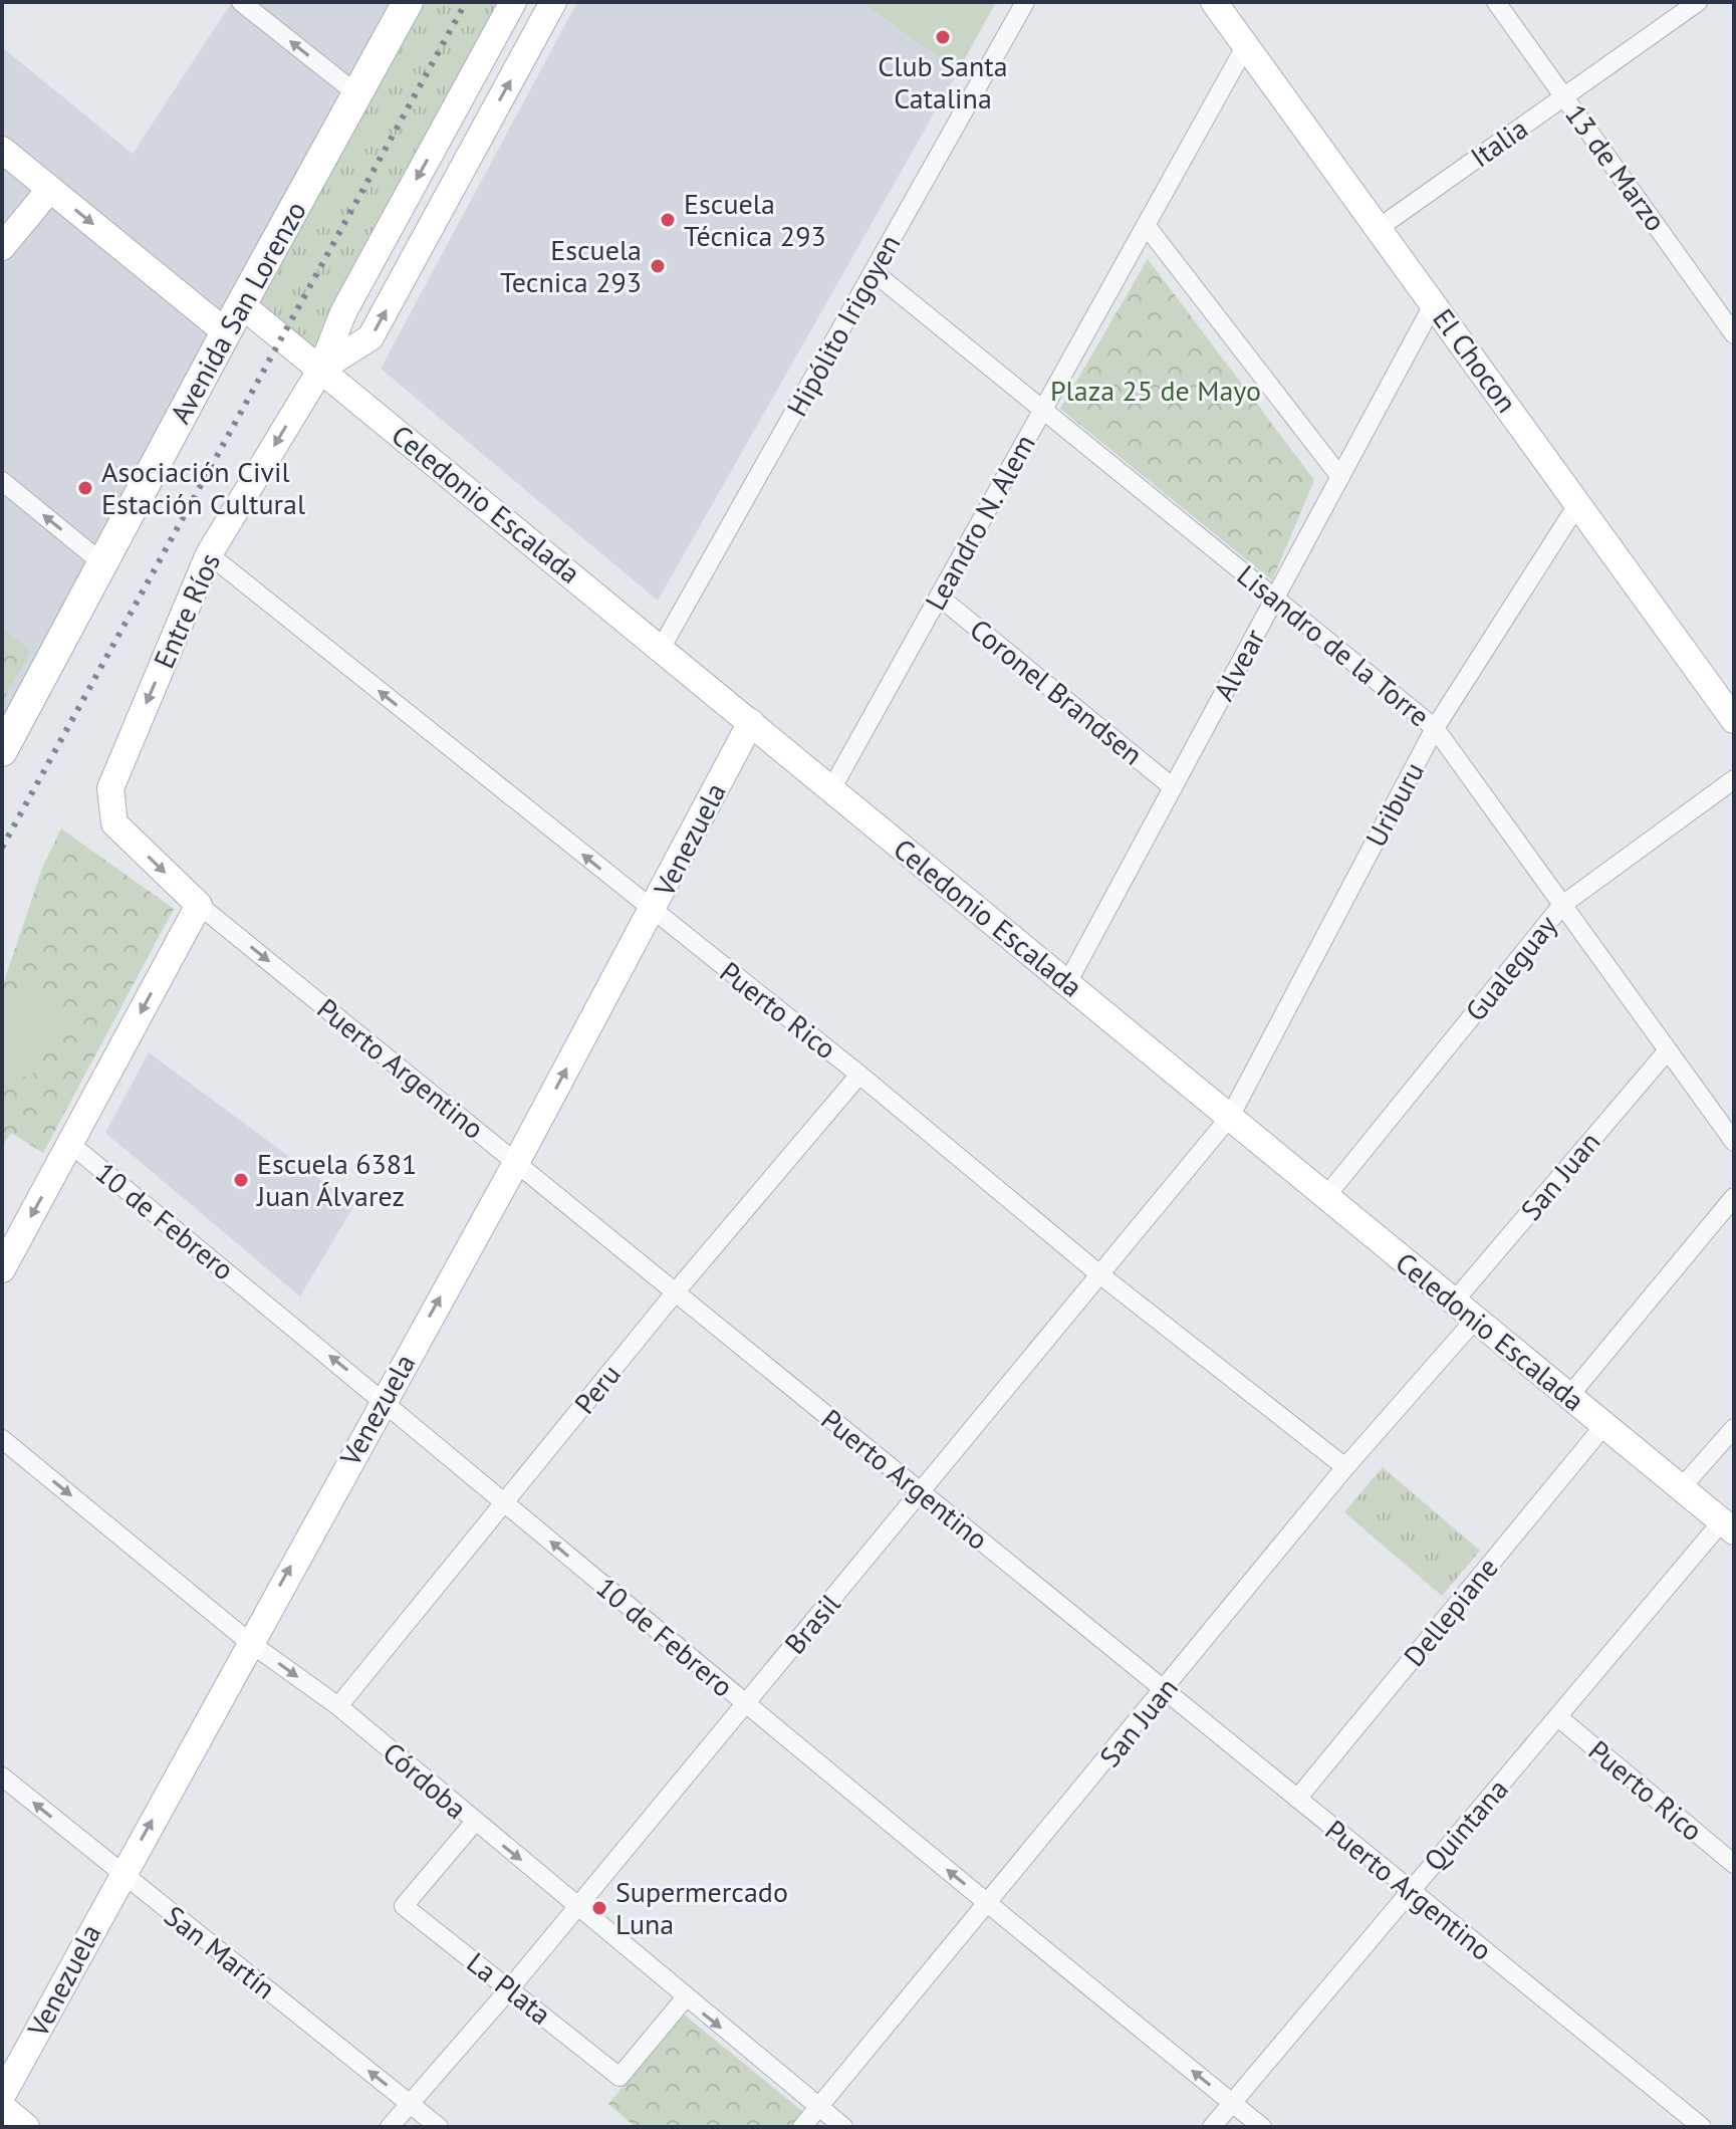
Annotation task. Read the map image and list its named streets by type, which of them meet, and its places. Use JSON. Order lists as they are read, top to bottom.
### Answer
{
  "streets": {
    "main road": ["Avenida San Lorenzo"],
    "street": [
      "Italia",
      "13 de Marzo",
      "Hipólito Irigoyen",
      "El Chocon",
      "Celedonio Escalada",
      "Leandro N. Alem",
      "Entre Ríos",
      "Lisandro de la Torre",
      "Alvear",
      "Coronel Brandsen",
      "Uriburu",
      "Venezuela",
      "Gualeguay",
      "Puerto Rico",
      "Puerto Argentino",
      "San Juan",
      "10 de Febrero",
      "Peru",
      "Dellepiane",
      "Brasil",
      "Córdoba",
      "Quintana",
      "San Martín",
      "La Plata"
    ]
  },
  "crossings": [
    ["Italia", "13 de Marzo"],
    ["Italia", "El Chocon"],
    ["Avenida San Lorenzo", "Celedonio Escalada"],
    ["Hipólito Irigoyen", "Celedonio Escalada"],
    ["Hipólito Irigoyen", "Lisandro de la Torre"],
    ["El Chocon", "Leandro N. Alem"],
    ["El Chocon", "Alvear"],
    ["El Chocon", "Uriburu"],
    ["Celedonio Escalada", "Leandro N. Alem"],
    ["Celedonio Escalada", "Entre Ríos"],
    ["Celedonio Escalada", "Alvear"],
    ["Celedonio Escalada", "Uriburu"],
    ["Celedonio Escalada", "Venezuela"],
    ["Celedonio Escalada", "Gualeguay"],
    ["Celedonio Escalada", "San Juan"],
    ["Celedonio Escalada", "Dellepiane"],
    ["Celedonio Escalada", "Brasil"],
    ["Celedonio Escalada", "Quintana"],
    ["Leandro N. Alem", "Lisandro de la Torre"],
    ["Leandro N. Alem", "Coronel Brandsen"],
    ["Entre Ríos", "Puerto Rico"],
    ["Entre Ríos", "Puerto Argentino"],
    ["Lisandro de la Torre", "Alvear"],
    ["Lisandro de la Torre", "Uriburu"],
    ["Lisandro de la Torre", "Gualeguay"],
    ["Lisandro de la Torre", "San Juan"],
    ["Alvear", "Coronel Brandsen"],
    ["Uriburu", "Brasil"],
    ["Venezuela", "Puerto Rico"],
    ["Venezuela", "Puerto Argentino"],
    ["Venezuela", "10 de Febrero"],
    ["Venezuela", "Córdoba"],
    ["Venezuela", "San Martín"],
    ["Puerto Rico", "San Juan"],
    ["Puerto Rico", "Peru"],
    ["Puerto Rico", "Brasil"],
    ["Puerto Rico", "Quintana"],
    ["Puerto Argentino", "San Juan"],
    ["Puerto Argentino", "Peru"],
    ["Puerto Argentino", "Dellepiane"],
    ["Puerto Argentino", "Brasil"],
    ["Puerto Argentino", "Quintana"],
    ["San Juan", "10 de Febrero"],
    ["San Juan", "Córdoba"],
    ["10 de Febrero", "Peru"],
    ["10 de Febrero", "Brasil"],
    ["10 de Febrero", "Quintana"],
    ["Peru", "Córdoba"],
    ["Brasil", "Córdoba"],
    ["Brasil", "San Martín"],
    ["Brasil", "La Plata"],
    ["Córdoba", "La Plata"]
  ],
  "one_way": [
    "Venezuela",
    "10 de Febrero",
    "Córdoba",
    "San Martín"
  ],
  "parks": ["Plaza 25 de Mayo"],
  "places": [
    "Club Santa Catalina",
    "Escuela Técnica 293",
    "Escuela Tecnica 293",
    "Asociación Civil Estación Cultural",
    "Escuela 6381 Juan Álvarez",
    "Supermercado Luna"
  ]
}
